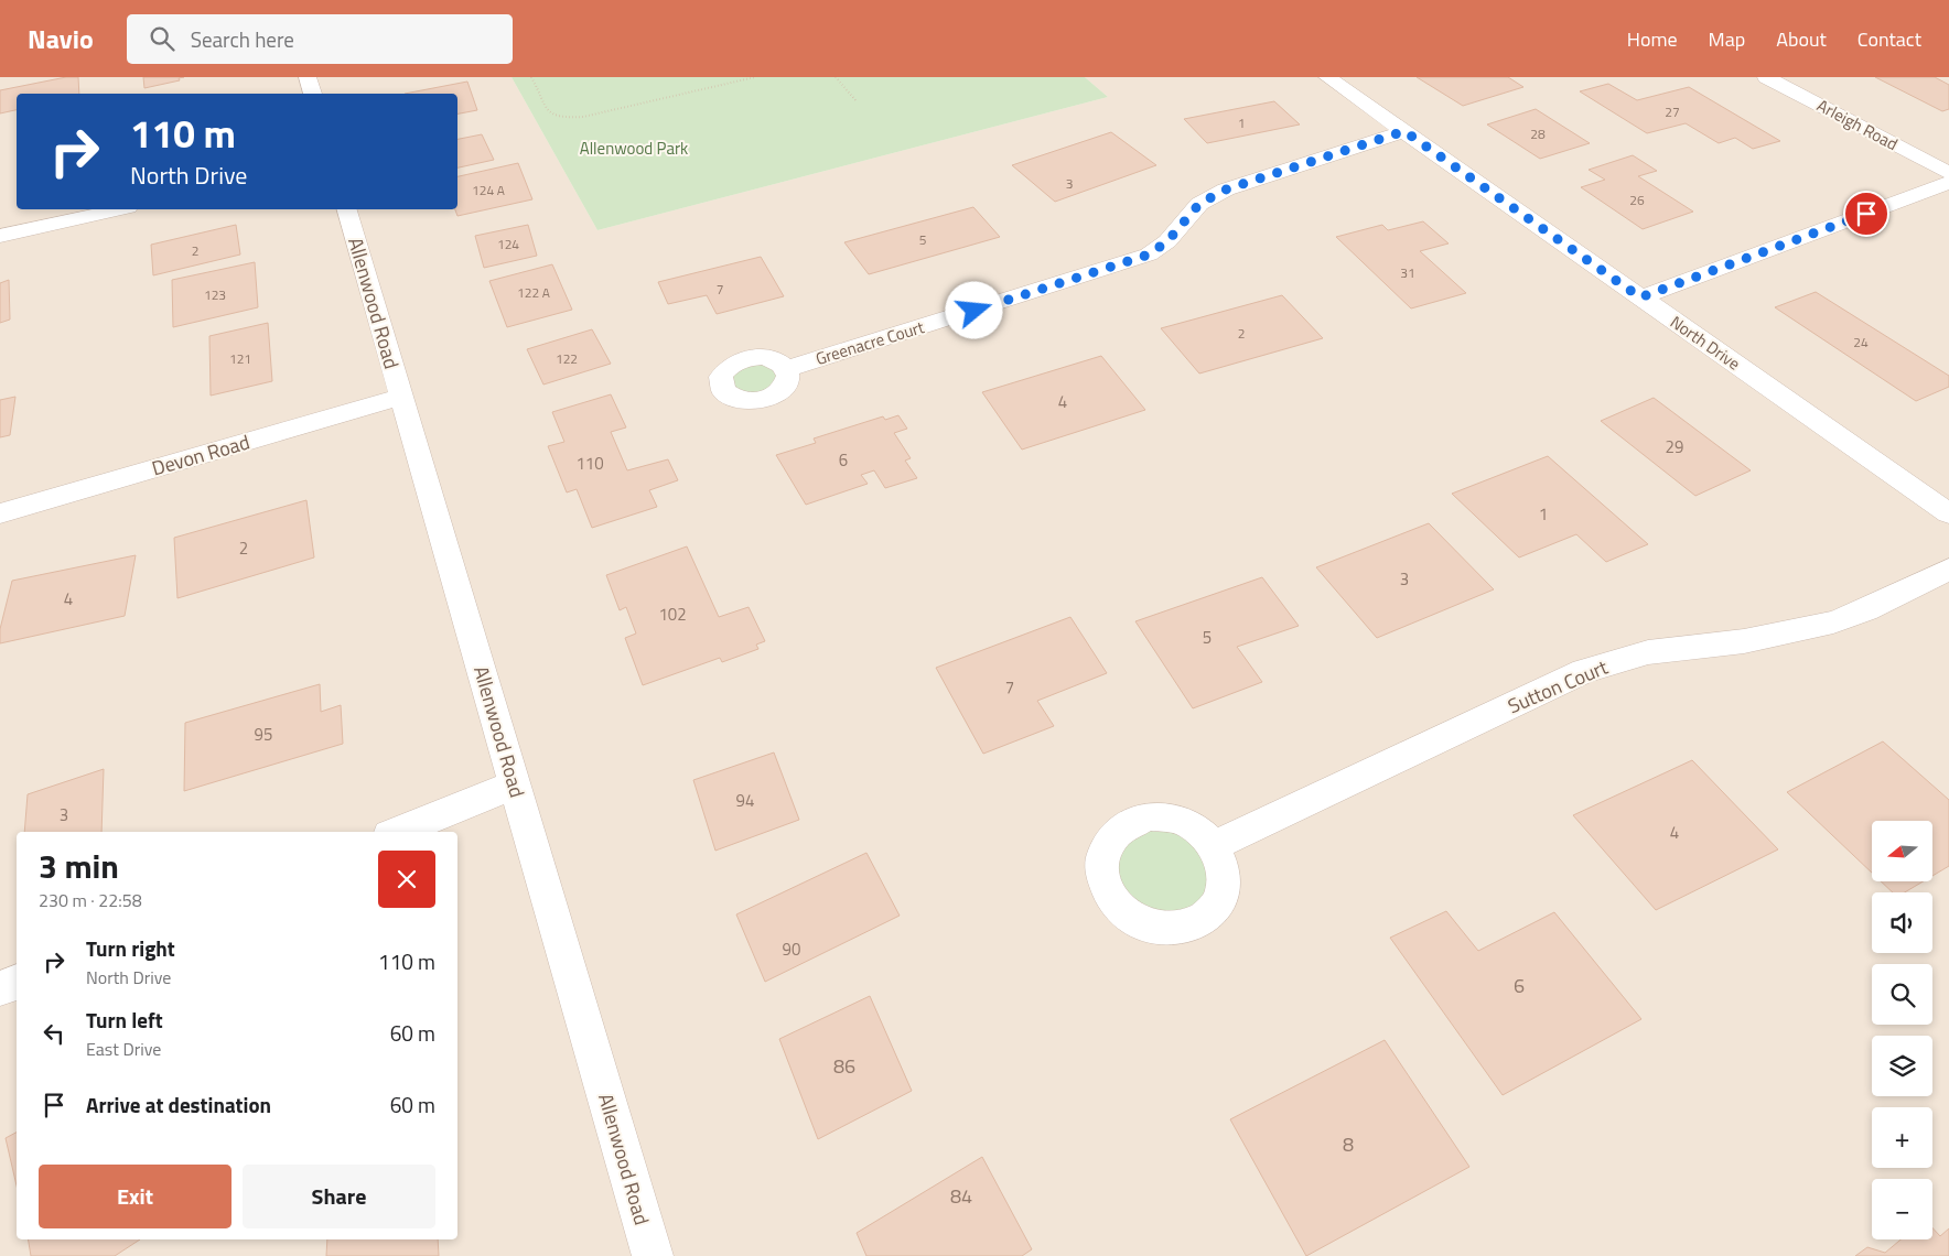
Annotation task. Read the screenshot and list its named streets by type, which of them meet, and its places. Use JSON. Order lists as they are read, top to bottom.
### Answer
{
  "streets": {
    "street": [
      "Arleigh Road",
      "Allenwood Road",
      "Greenacre Court",
      "North Drive",
      "Devon Road",
      "Sutton Court"
    ]
  },
  "crossings": [
    ["Allenwood Road", "Devon Road"],
    ["Greenacre Court", "North Drive"]
  ],
  "parks": ["Allenwood Park"],
  "house_numbers": [
    "27",
    "1",
    "28",
    "3",
    "124 A",
    "26",
    "5",
    "124",
    "2",
    "31",
    "7",
    "122 A",
    "123",
    "2",
    "24",
    "121",
    "122",
    "4",
    "29",
    "6",
    "110",
    "1",
    "2",
    "3",
    "4",
    "102",
    "5",
    "7",
    "95",
    "94",
    "3",
    "4",
    "90",
    "6",
    "86",
    "8",
    "84"
  ],
  "north": "left",
  "page": {
    "header": "Navio",
    "search": "Search here",
    "nav": [
      "Home",
      "Map",
      "About",
      "Contact"
    ],
    "turn": ["110 m", "North Drive"],
    "map_buttons": ["+", "−"],
    "heading": ["3 min", "230 m · 22:58"],
    "list": [
      {
        "name": "Turn right",
        "note": "North Drive",
        "value": "110 m"
      },
      {
        "name": "Turn left",
        "note": "East Drive",
        "value": "60 m"
      },
      {
        "name": "Arrive at destination",
        "value": "60 m"
      }
    ],
    "buttons": ["Exit", "Share"]
  }
}
